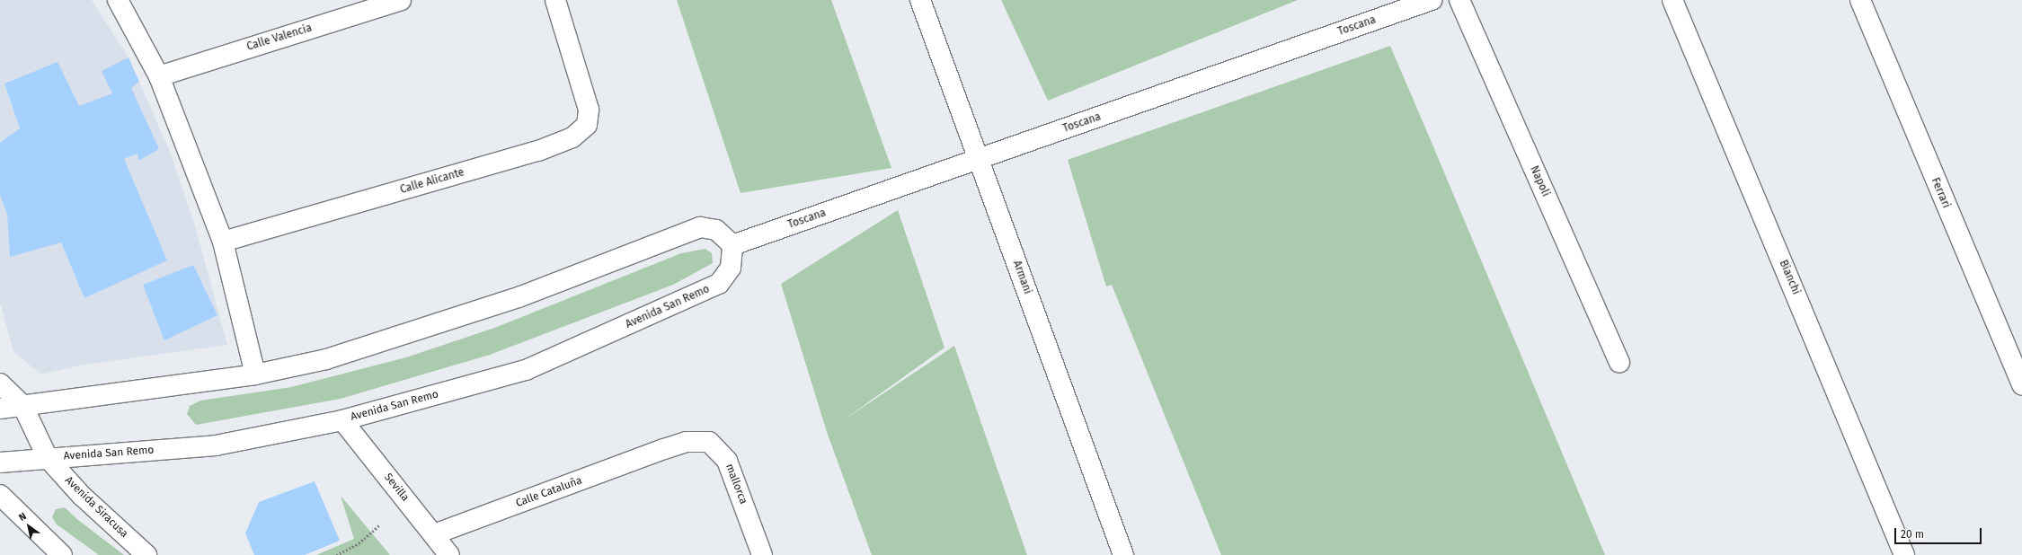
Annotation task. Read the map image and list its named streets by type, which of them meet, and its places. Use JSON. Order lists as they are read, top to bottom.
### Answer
{
  "streets": {
    "street": [
      "Toscana",
      "Calle Valencia",
      "Calle Alicante",
      "Napoli",
      "Ferrari",
      "Armani",
      "Bianchi",
      "Avenida San Remo",
      "mallorca",
      "Sevilla",
      "Calle Cataluña",
      "Avenida Siracusa"
    ]
  },
  "crossings": [
    ["Toscana", "Armani"],
    ["Toscana", "Avenida San Remo"],
    ["Avenida San Remo", "Sevilla"],
    ["Avenida San Remo", "Avenida Siracusa"],
    ["mallorca", "Calle Cataluña"],
    ["Sevilla", "Calle Cataluña"]
  ],
  "scale_bar": "20 m",
  "north": "top left"
}
